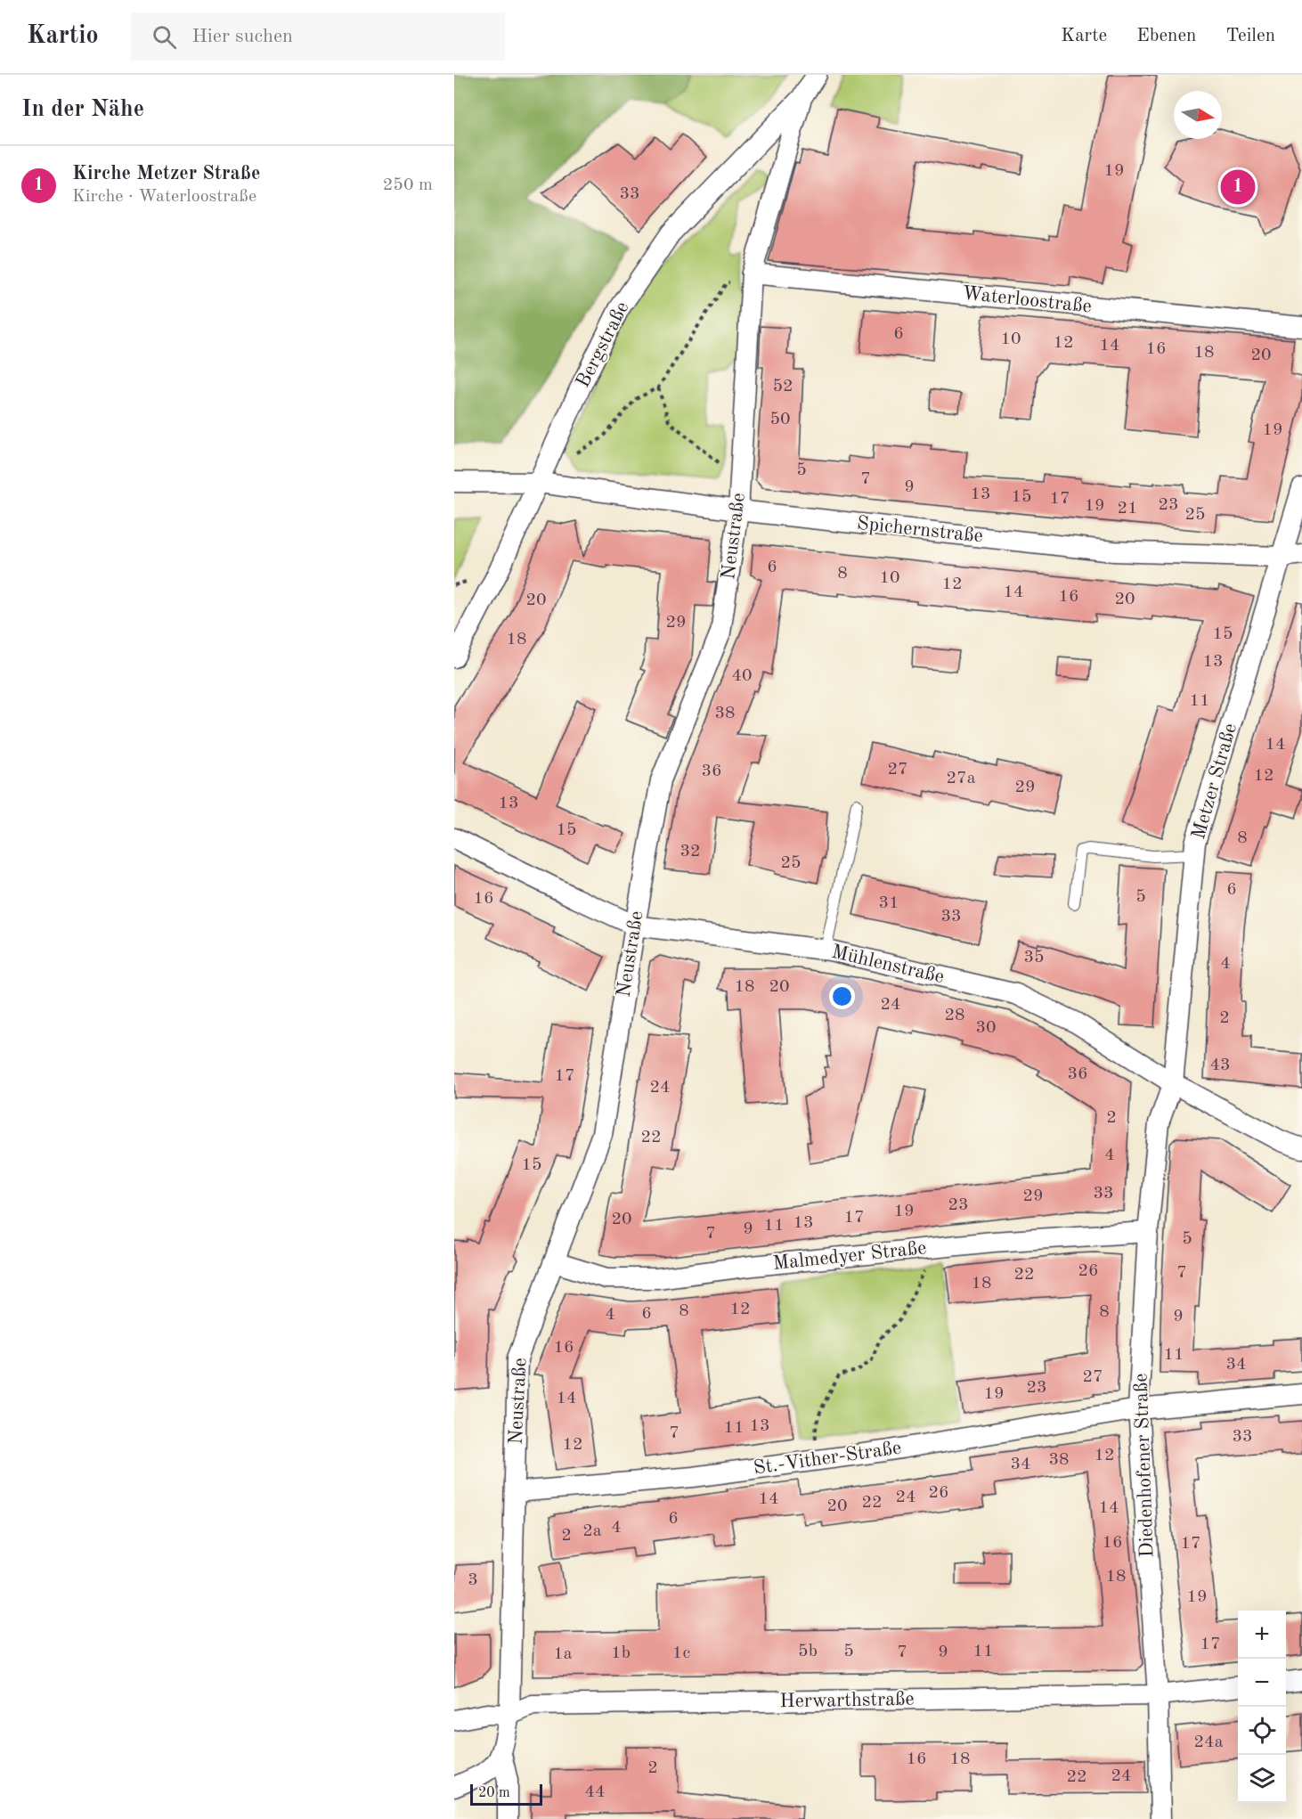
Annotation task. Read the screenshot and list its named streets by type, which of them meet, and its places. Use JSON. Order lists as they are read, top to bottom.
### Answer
{
  "streets": {
    "street": [
      "Waterloostraße",
      "Bergstraße",
      "Spichernstraße",
      "Neustraße",
      "Metzer Straße",
      "Mühlenstraße",
      "Malmedyer Straße",
      "St.-Vither-Straße",
      "Diedenhofener Straße",
      "Herwarthstraße"
    ]
  },
  "crossings": [
    ["Waterloostraße", "Neustraße"],
    ["Bergstraße", "Spichernstraße"],
    ["Bergstraße", "Neustraße"],
    ["Spichernstraße", "Neustraße"],
    ["Spichernstraße", "Metzer Straße"],
    ["Neustraße", "Mühlenstraße"],
    ["Neustraße", "Malmedyer Straße"],
    ["Neustraße", "St.-Vither-Straße"],
    ["Neustraße", "Herwarthstraße"],
    ["Metzer Straße", "Mühlenstraße"],
    ["Metzer Straße", "Diedenhofener Straße"],
    ["Mühlenstraße", "Diedenhofener Straße"],
    ["Malmedyer Straße", "Diedenhofener Straße"],
    ["St.-Vither-Straße", "Diedenhofener Straße"],
    ["Diedenhofener Straße", "Herwarthstraße"]
  ],
  "house_numbers": [
    "19",
    "33",
    "6",
    "10",
    "12",
    "14",
    "16",
    "18",
    "20",
    "52",
    "50",
    "19",
    "5",
    "7",
    "9",
    "13",
    "15",
    "17",
    "23",
    "19",
    "21",
    "25",
    "6",
    "8",
    "10",
    "12",
    "14",
    "16",
    "20",
    "20",
    "29",
    "15",
    "18",
    "13",
    "40",
    "11",
    "38",
    "14",
    "27",
    "36",
    "12",
    "27a",
    "29",
    "13",
    "15",
    "8",
    "32",
    "25",
    "6",
    "5",
    "16",
    "31",
    "33",
    "35",
    "4",
    "18",
    "20",
    "24",
    "28",
    "2",
    "30",
    "43",
    "36",
    "17",
    "24",
    "2",
    "22",
    "4",
    "15",
    "33",
    "29",
    "23",
    "19",
    "17",
    "20",
    "13",
    "11",
    "9",
    "7",
    "5",
    "26",
    "7",
    "22",
    "18",
    "12",
    "8",
    "8",
    "6",
    "4",
    "9",
    "16",
    "11",
    "34",
    "27",
    "23",
    "19",
    "14",
    "13",
    "11",
    "7",
    "33",
    "12",
    "12",
    "38",
    "34",
    "26",
    "24",
    "14",
    "22",
    "20",
    "14",
    "6",
    "4",
    "2a",
    "2",
    "16",
    "17",
    "18",
    "3",
    "19",
    "17",
    "5b",
    "5",
    "11",
    "7",
    "9",
    "1b",
    "1c",
    "1a",
    "24a",
    "16",
    "18",
    "2",
    "24",
    "22",
    "44"
  ],
  "scale_bar": "20 m",
  "north": "right",
  "page": {
    "header": "Kartio",
    "search": "Hier suchen",
    "nav": ["Karte", "Ebenen", "Teilen"],
    "heading": "In der Nähe",
    "list": [
      {
        "mark": "1",
        "name": "Kirche Metzer Straße",
        "note": "Kirche · Waterloostraße",
        "value": "250 m"
      }
    ],
    "pins": "1",
    "map_buttons": ["+", "−"],
    "scale": "20 m"
  }
}
